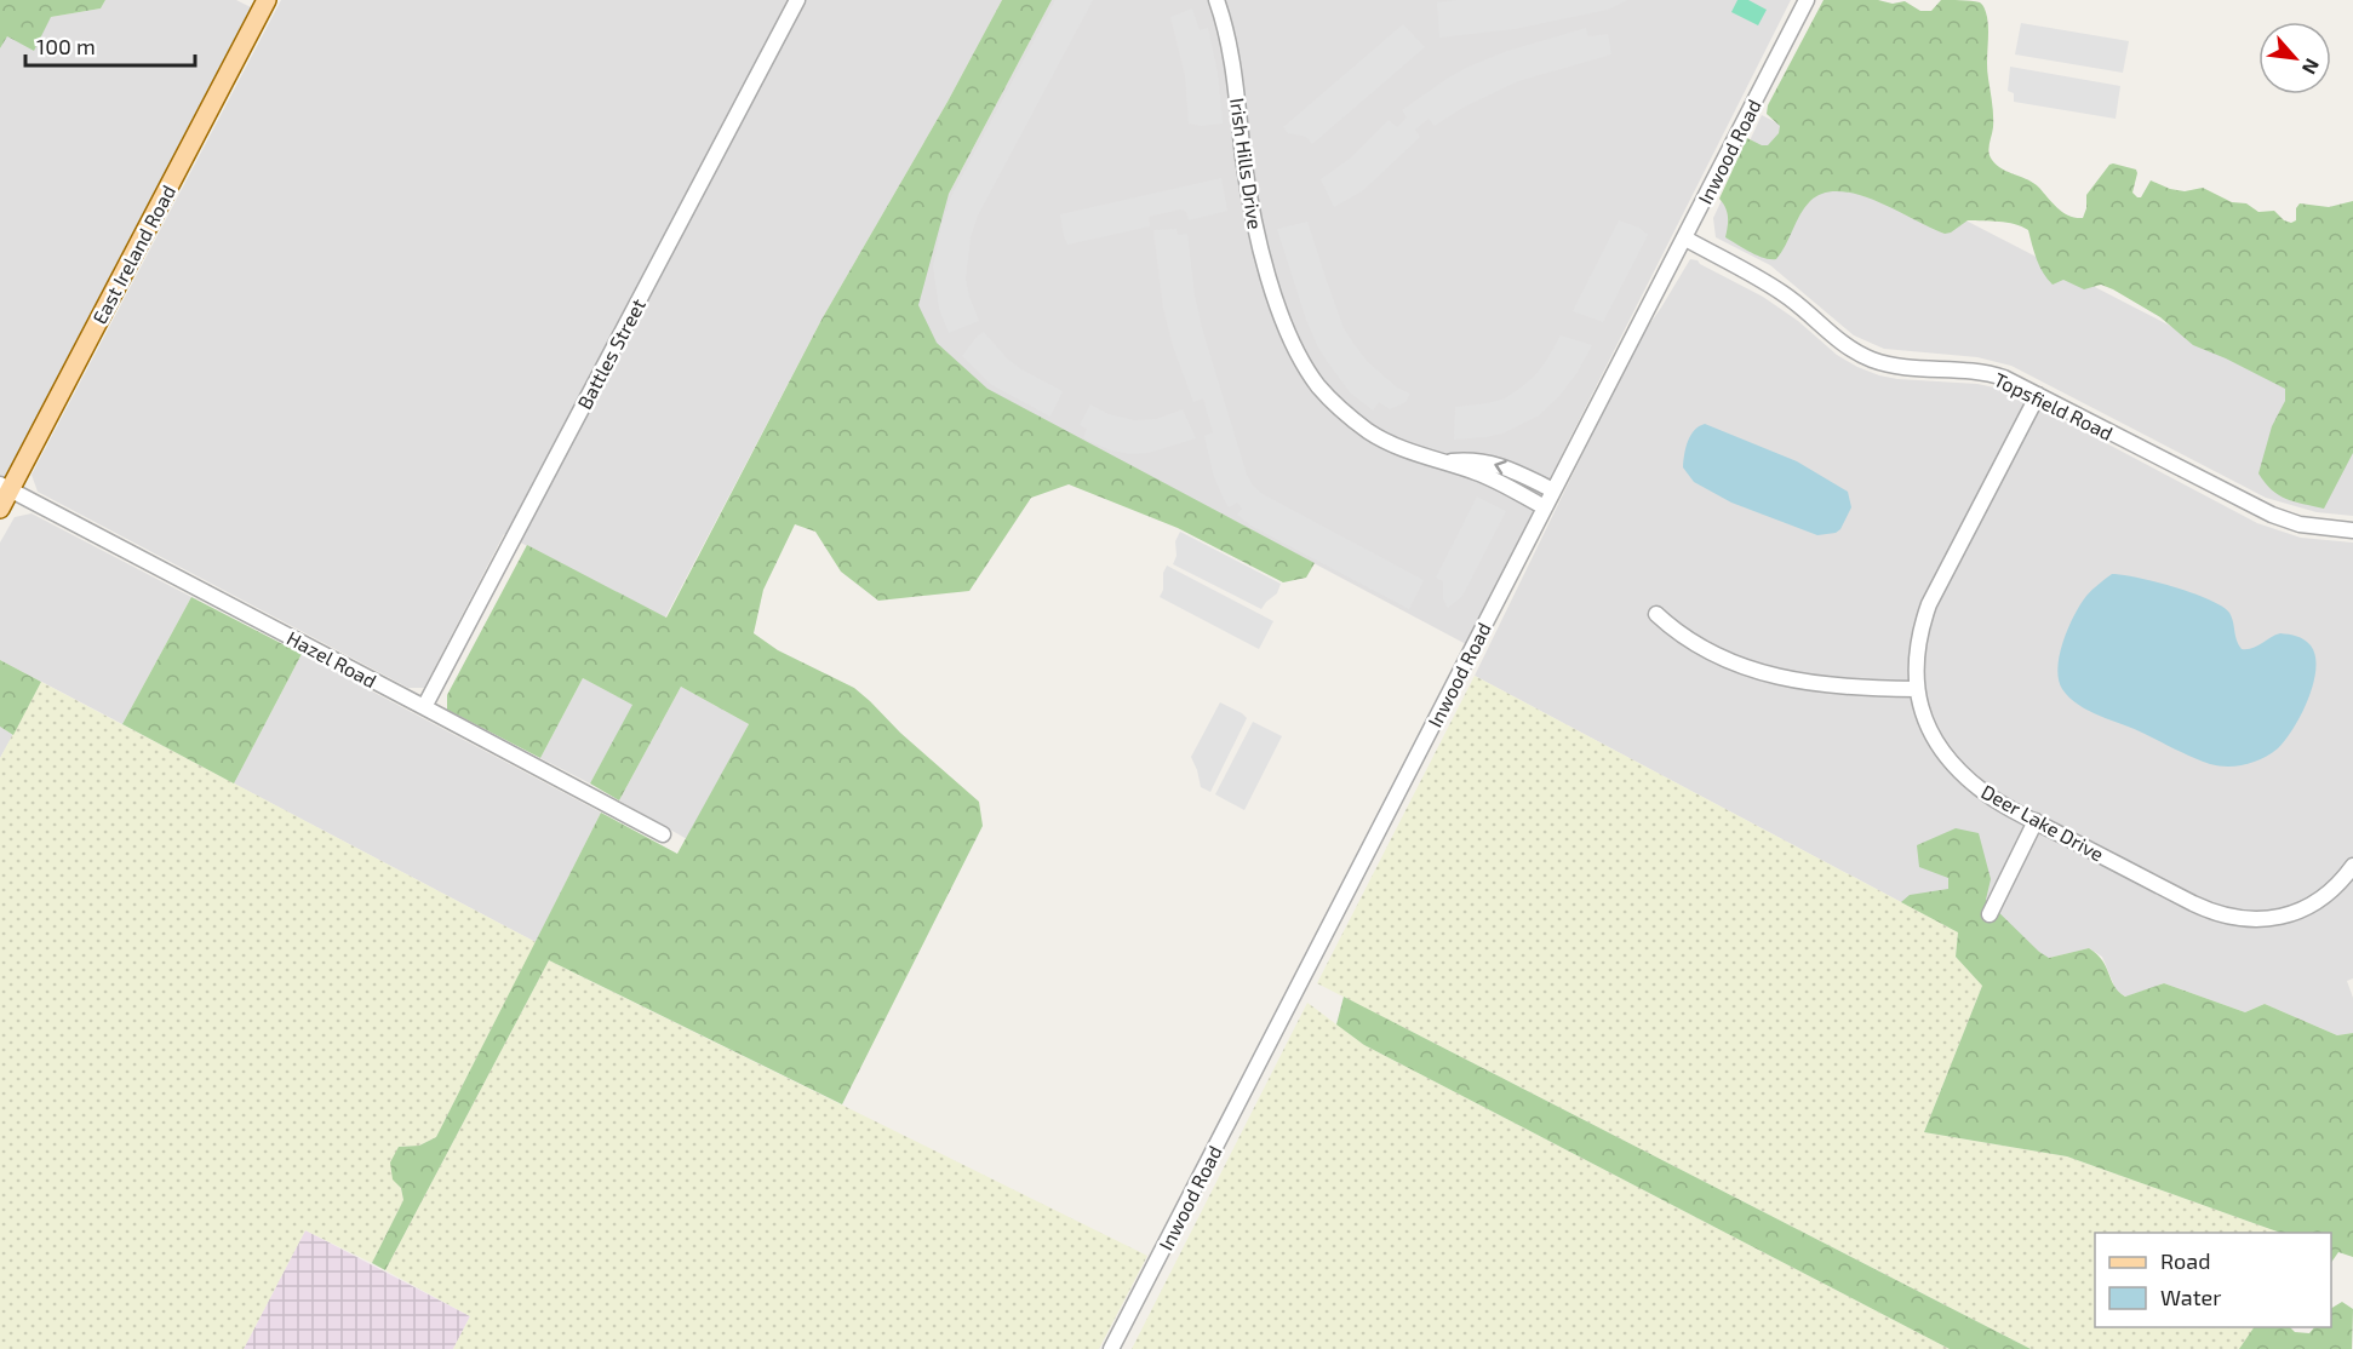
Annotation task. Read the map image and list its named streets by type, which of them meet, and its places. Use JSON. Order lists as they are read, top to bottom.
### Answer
{
  "streets": {
    "main road": ["East Ireland Road"],
    "street": [
      "Inwood Road",
      "Irish Hills Drive",
      "Battles Street",
      "Topsfield Road",
      "Hazel Road",
      "Deer Lake Drive"
    ]
  },
  "crossings": [
    ["Inwood Road", "Irish Hills Drive"],
    ["Inwood Road", "Topsfield Road"],
    ["East Ireland Road", "Hazel Road"],
    ["Battles Street", "Hazel Road"],
    ["Topsfield Road", "Deer Lake Drive"]
  ],
  "legend": ["Road", "Water"],
  "scale_bar": "100 m",
  "north": "bottom right"
}
